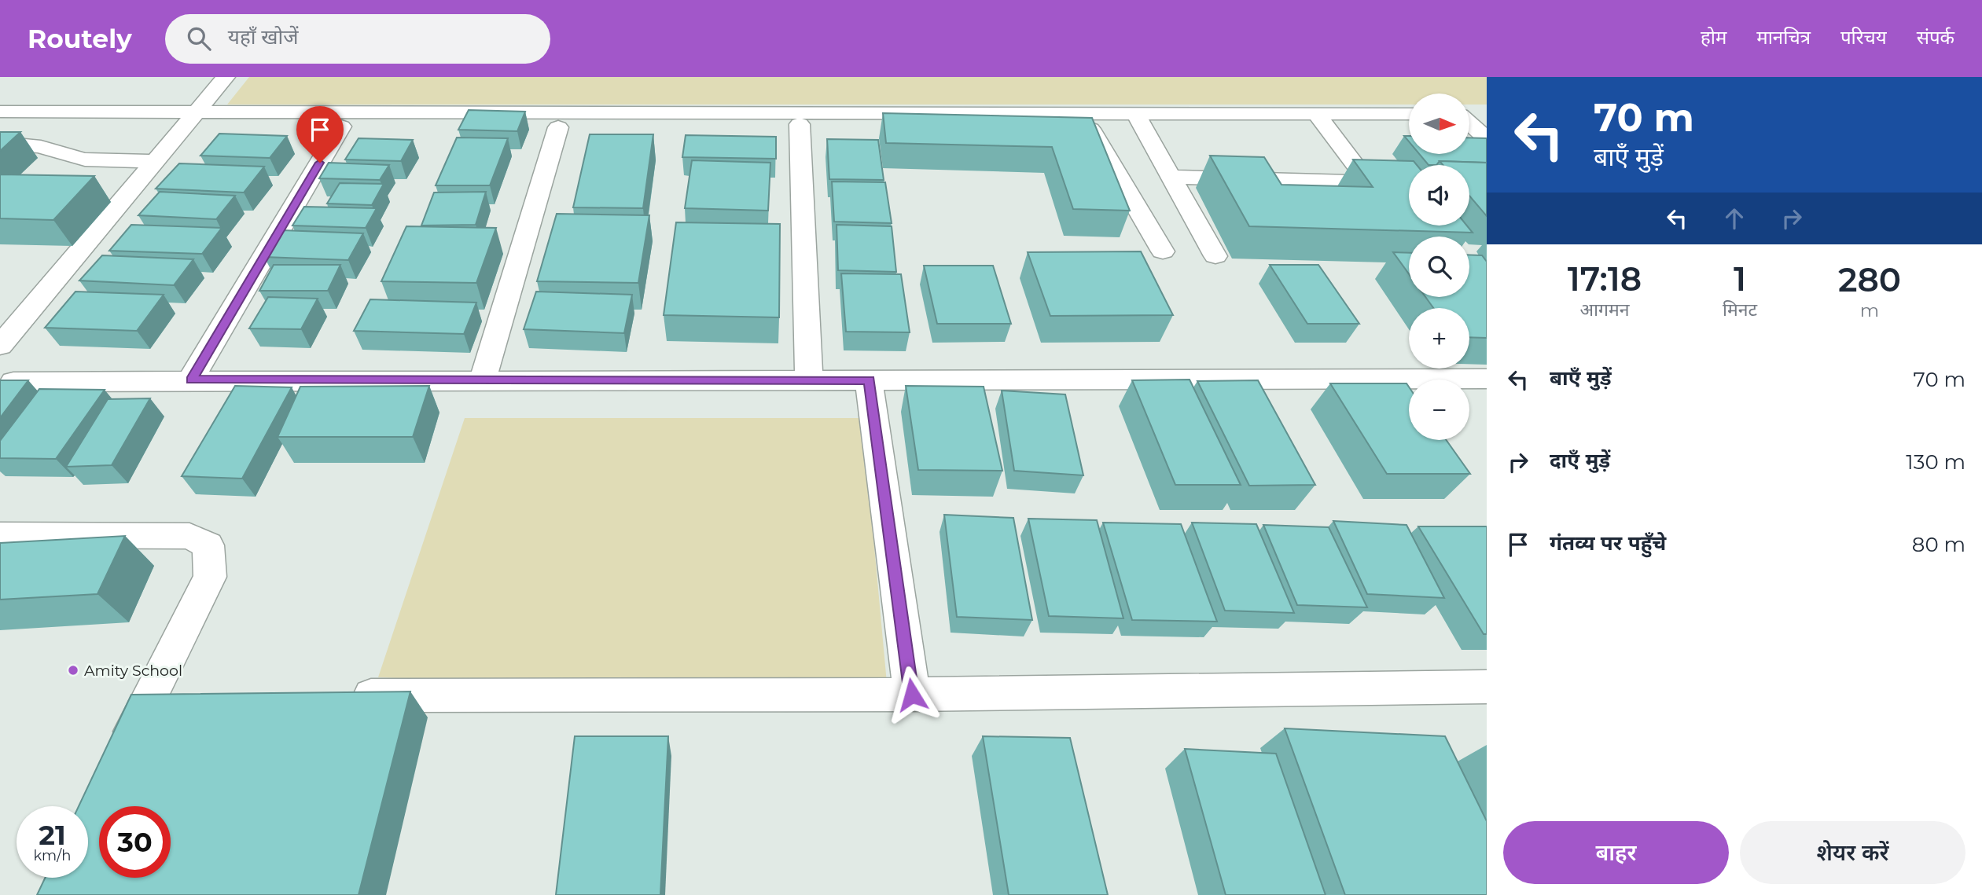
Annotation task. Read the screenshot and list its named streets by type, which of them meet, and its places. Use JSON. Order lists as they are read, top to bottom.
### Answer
{
  "places": ["Amity School"],
  "north": "right",
  "page": {
    "header": "Routely",
    "search": "यहाँ खोजें",
    "nav": [
      "होम",
      "मानचित्र",
      "परिचय",
      "संपर्क"
    ],
    "turn": ["70 m", "बाएँ मुड़ें"],
    "map_buttons": ["+", "−"],
    "eta": [
      "17:18",
      "आगमन",
      "1",
      "मिनट",
      "280",
      "m"
    ],
    "list": [
      {
        "name": "बाएँ मुड़ें",
        "value": "70 m"
      },
      {
        "name": "दाएँ मुड़ें",
        "value": "130 m"
      },
      {
        "name": "गंतव्य पर पहुँचे",
        "value": "80 m"
      }
    ],
    "speed": "21 km/h",
    "limit": "30",
    "buttons": ["बाहर", "शेयर करें"]
  }
}
